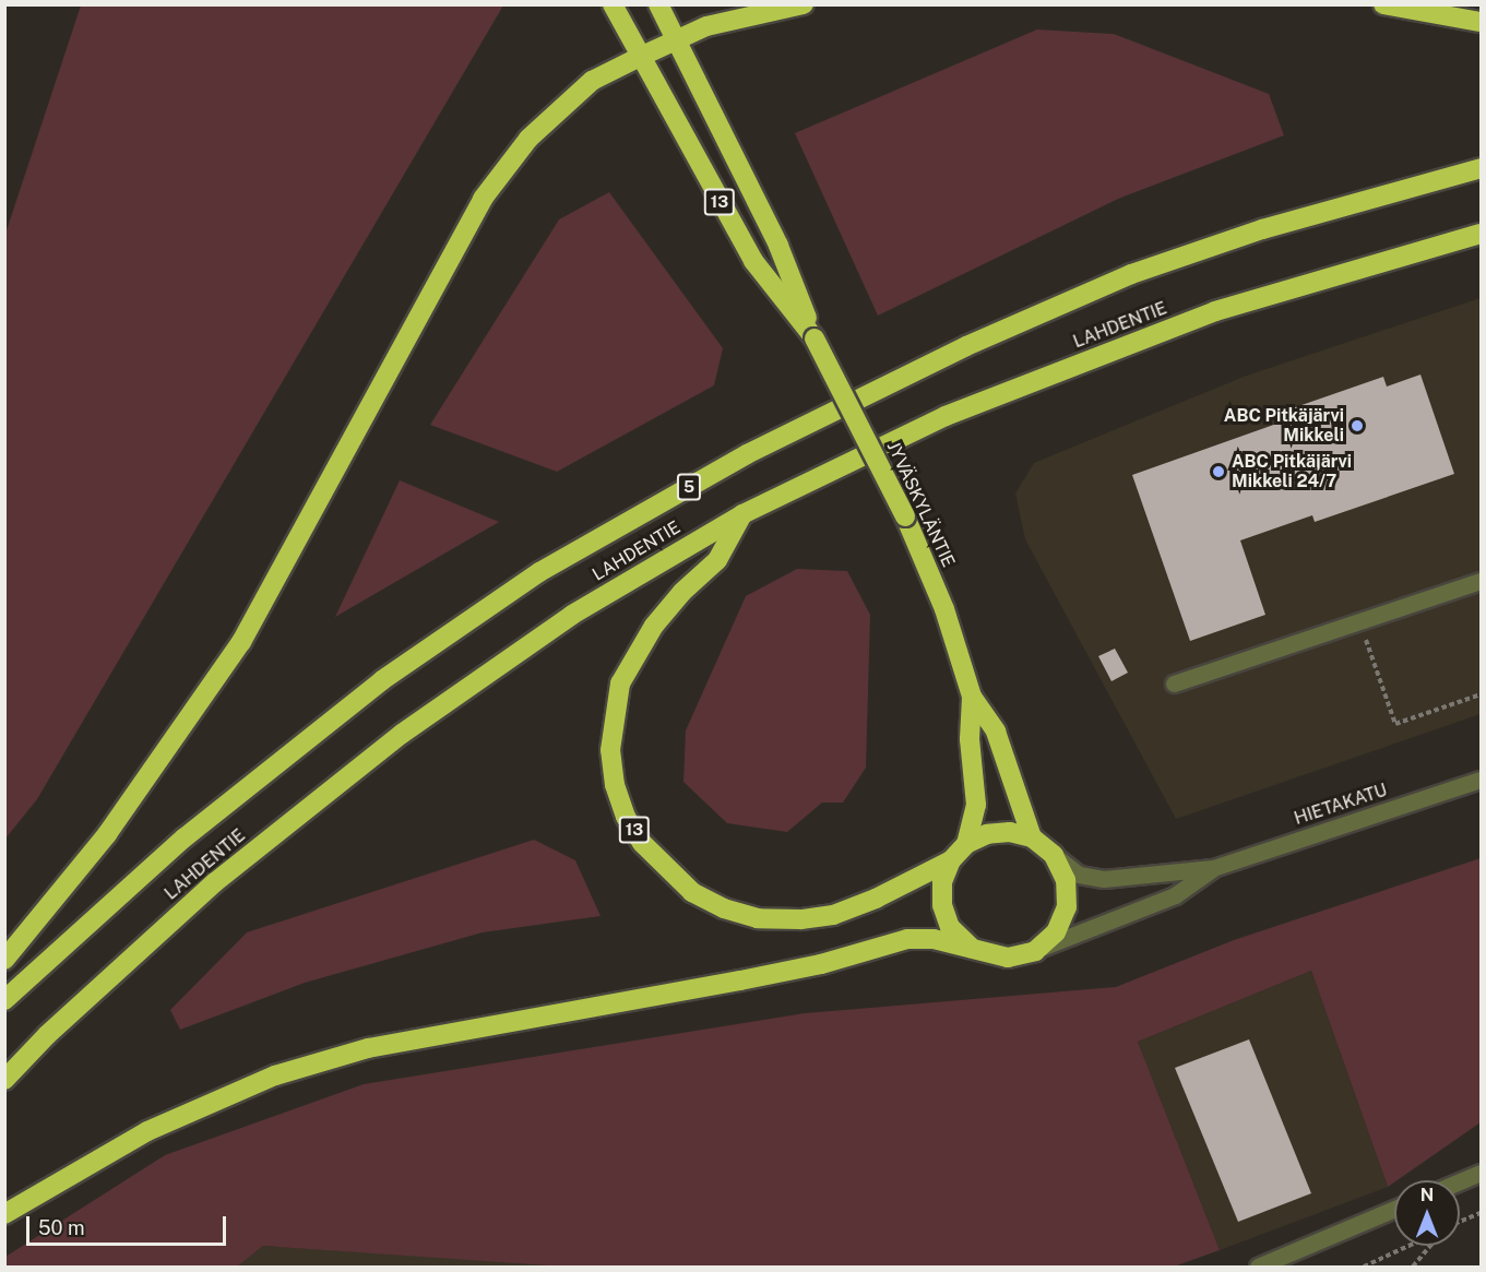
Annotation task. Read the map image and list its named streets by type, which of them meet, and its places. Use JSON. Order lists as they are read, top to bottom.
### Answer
{
  "streets": {
    "highway": [
      "13",
      "LAHDENTIE",
      "5",
      "JYVÄSKYLÄNTIE"
    ],
    "street": ["HIETAKATU"]
  },
  "crossings": [
    ["13", "LAHDENTIE"],
    ["13", "JYVÄSKYLÄNTIE"],
    ["13", "HIETAKATU"],
    ["JYVÄSKYLÄNTIE", "HIETAKATU"]
  ],
  "places": ["ABC Pitkäjärvi Mikkeli", "ABC Pitkäjärvi Mikkeli 24/7"],
  "scale_bar": "50 m",
  "north": "top"
}
